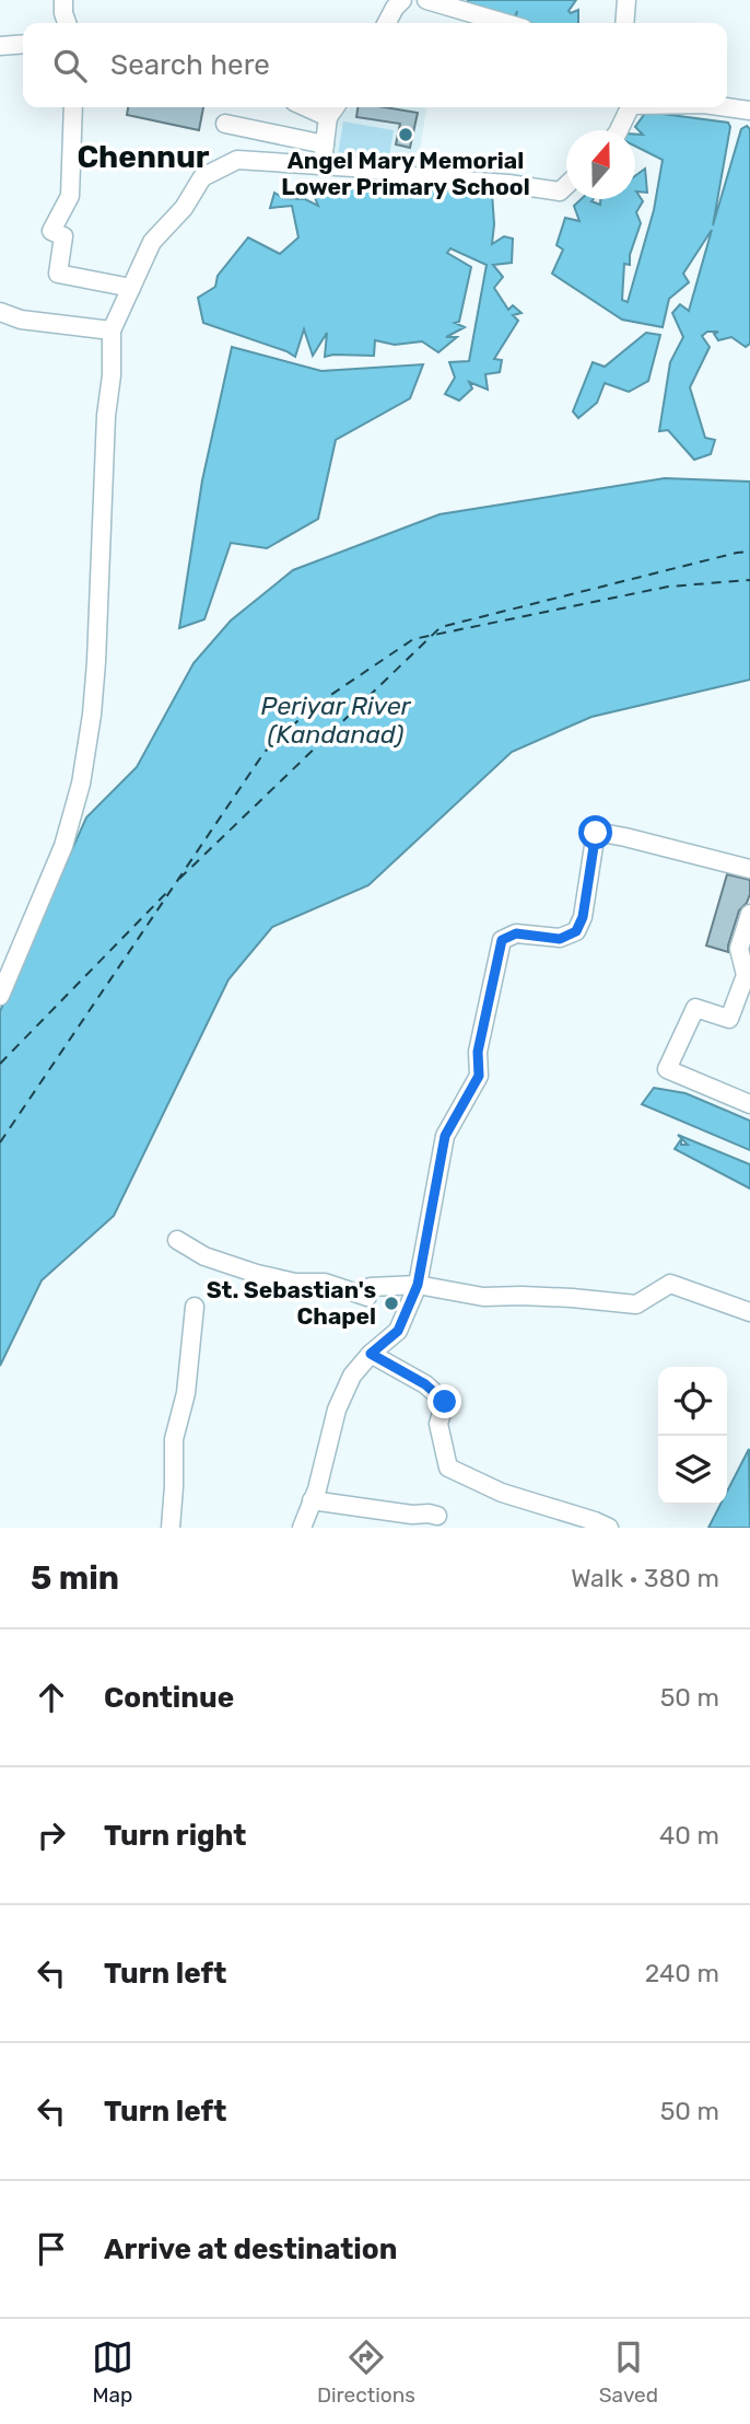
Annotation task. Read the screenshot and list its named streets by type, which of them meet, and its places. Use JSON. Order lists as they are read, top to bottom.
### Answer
{
  "districts": ["Chennur"],
  "water": ["Periyar River (Kandanad)"],
  "places": ["Angel Mary Memorial Lower Primary School", "St. Sebastian's Chapel"],
  "north": "top",
  "page": {
    "search": "Search here",
    "heading": ["5 min", "Walk · 380 m"],
    "list": [
      ["Continue", "50 m"],
      ["Turn right", "40 m"],
      ["Turn left", "240 m"],
      ["Turn left", "50 m"],
      "Arrive at destination"
    ],
    "nav": ["Map", "Directions", "Saved"]
  }
}
